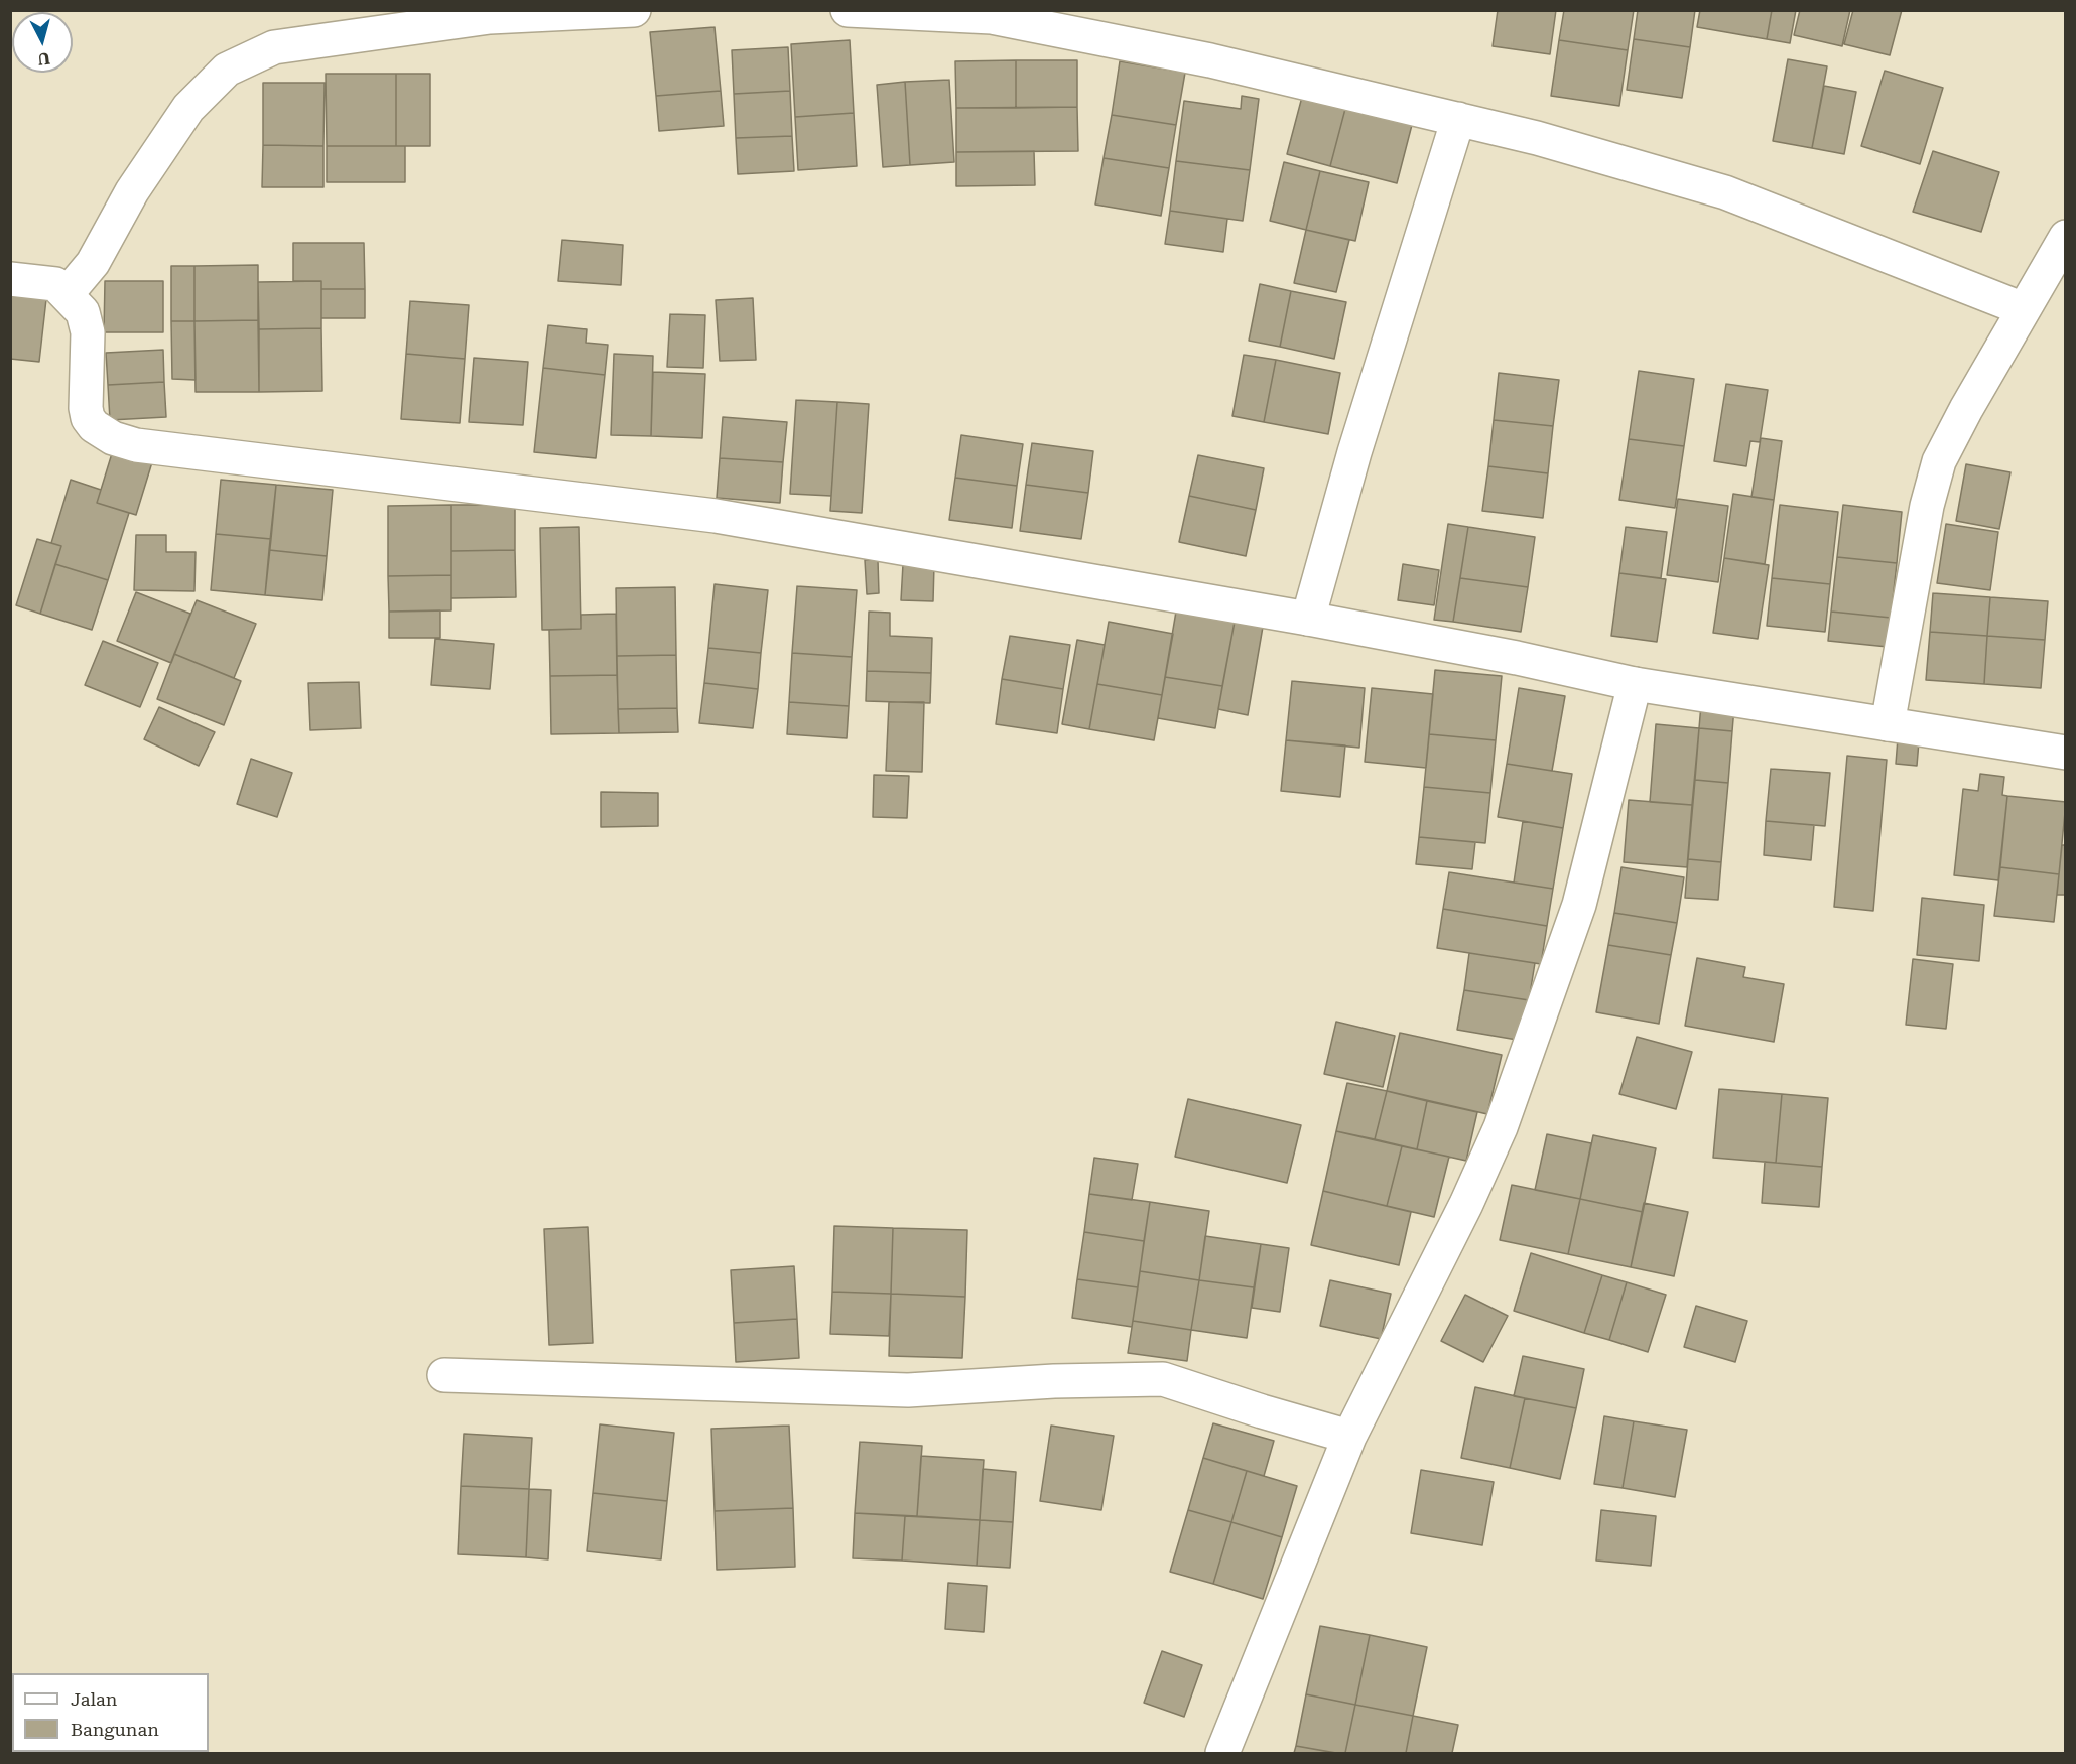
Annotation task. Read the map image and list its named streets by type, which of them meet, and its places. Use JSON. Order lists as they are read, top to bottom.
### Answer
{
  "legend": ["Jalan", "Bangunan"],
  "north": "bottom"
}
